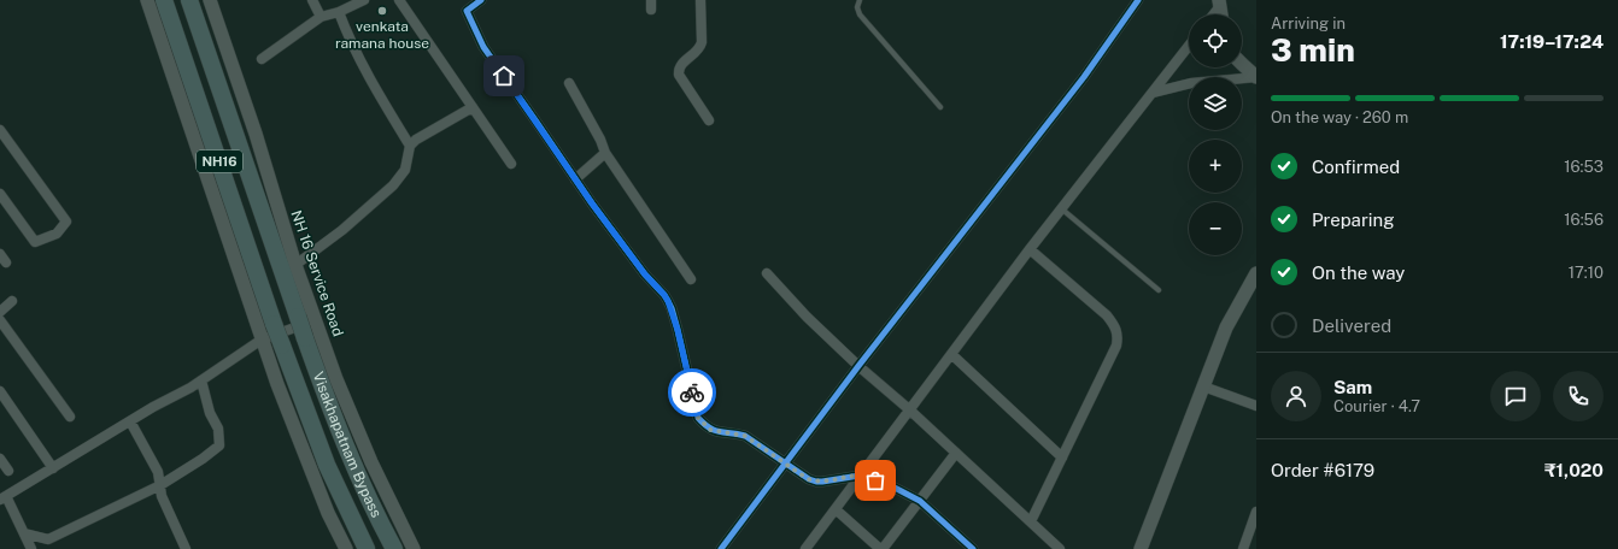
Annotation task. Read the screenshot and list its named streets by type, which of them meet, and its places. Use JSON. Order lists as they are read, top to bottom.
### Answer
{
  "streets": {
    "highway": ["NH16", "Visakhapatnam Bypass"],
    "street": ["NH 16 Service Road"]
  },
  "places": ["venkata ramana house"],
  "page": {
    "heading": ["3 min", "Arriving in", "17:19–17:24"],
    "panel": [
      "Sam",
      "Courier · 4.7",
      "Order #6179",
      "₹1,020"
    ],
    "map_buttons": ["+", "−"],
    "bar": "On the way · 260 m",
    "list": [
      ["Confirmed", "16:53"],
      ["Preparing", "16:56"],
      ["On the way", "17:10"],
      "Delivered"
    ]
  }
}
